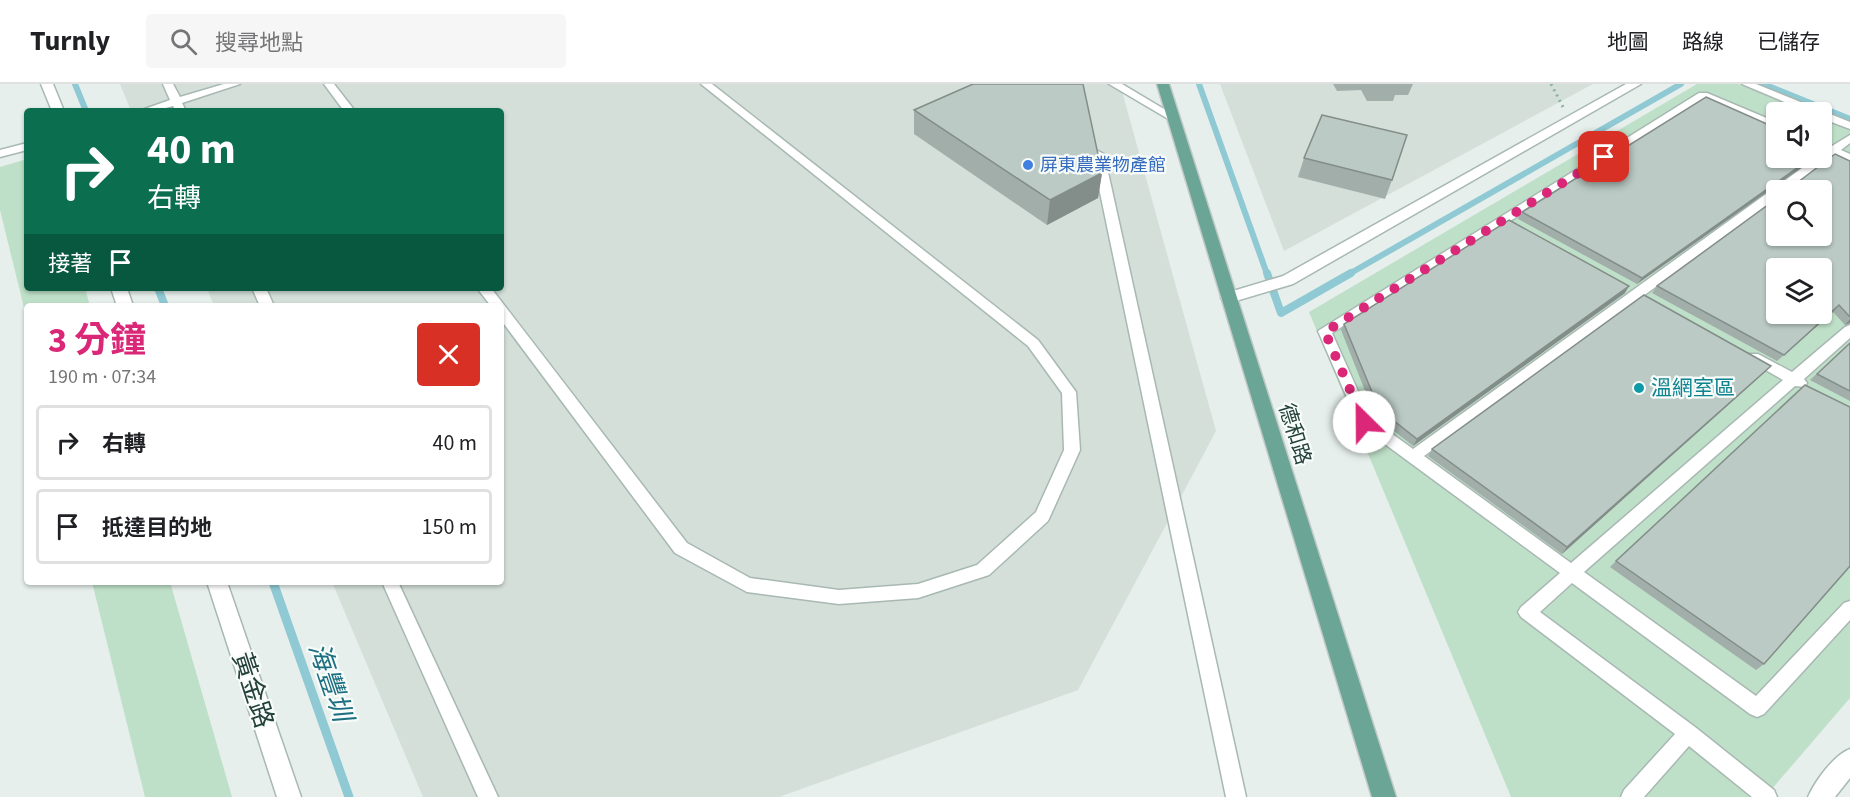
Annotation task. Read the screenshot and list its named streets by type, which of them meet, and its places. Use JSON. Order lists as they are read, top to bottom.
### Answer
{
  "streets": {
    "main road": ["德和路"],
    "street": ["黃金路"]
  },
  "water": ["海豐圳"],
  "places": ["屏東農業物產館", "溫網室區"],
  "page": {
    "header": "Turnly",
    "search": "搜尋地點",
    "nav": ["地圖", "路線", "已儲存"],
    "turn": ["40 m", "右轉"],
    "then": "接著",
    "heading": ["3 分鐘", "190 m · 07:34"],
    "list": [
      {
        "name": "右轉",
        "value": "40 m"
      },
      {
        "name": "抵達目的地",
        "value": "150 m"
      }
    ]
  }
}
